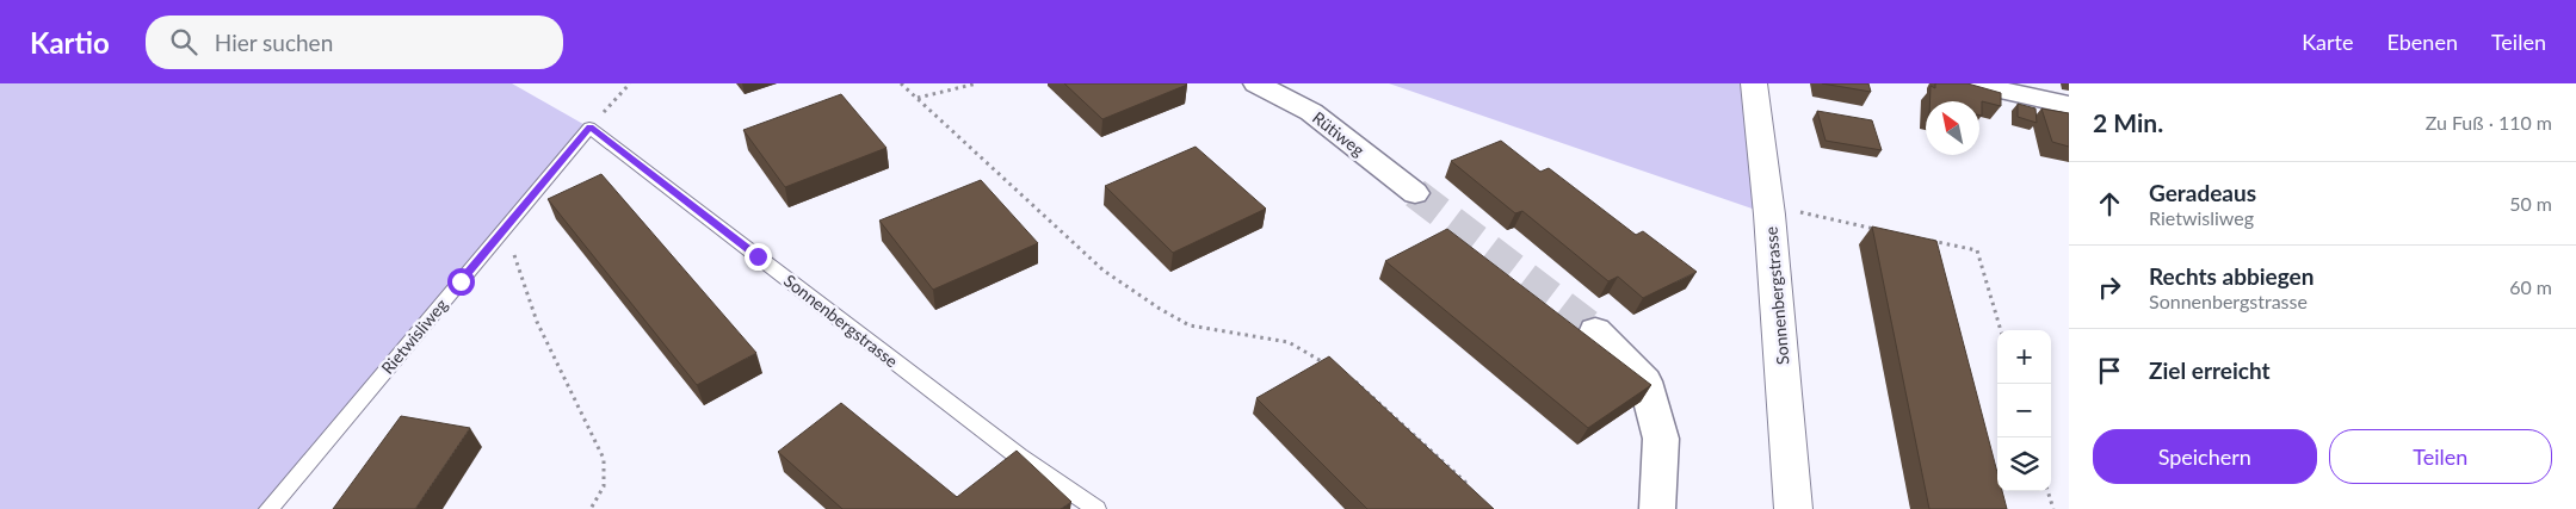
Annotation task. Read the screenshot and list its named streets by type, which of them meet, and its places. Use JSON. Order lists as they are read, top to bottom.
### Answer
{
  "streets": {
    "street": ["Rütiweg", "Sonnenbergstrasse"],
    "lane": ["Rietwisliweg"]
  },
  "crossings": [
    ["Sonnenbergstrasse", "Rietwisliweg"]
  ],
  "north": "top left",
  "page": {
    "header": "Kartio",
    "search": "Hier suchen",
    "nav": ["Karte", "Ebenen", "Teilen"],
    "heading": ["2 Min.", "Zu Fuß · 110 m"],
    "list": [
      ["Geradeaus", "Rietwisliweg", "50 m"],
      ["Rechts abbiegen", "Sonnenbergstrasse", "60 m"],
      "Ziel erreicht"
    ],
    "map_buttons": ["+", "−"],
    "buttons": ["Speichern", "Teilen"]
  }
}
